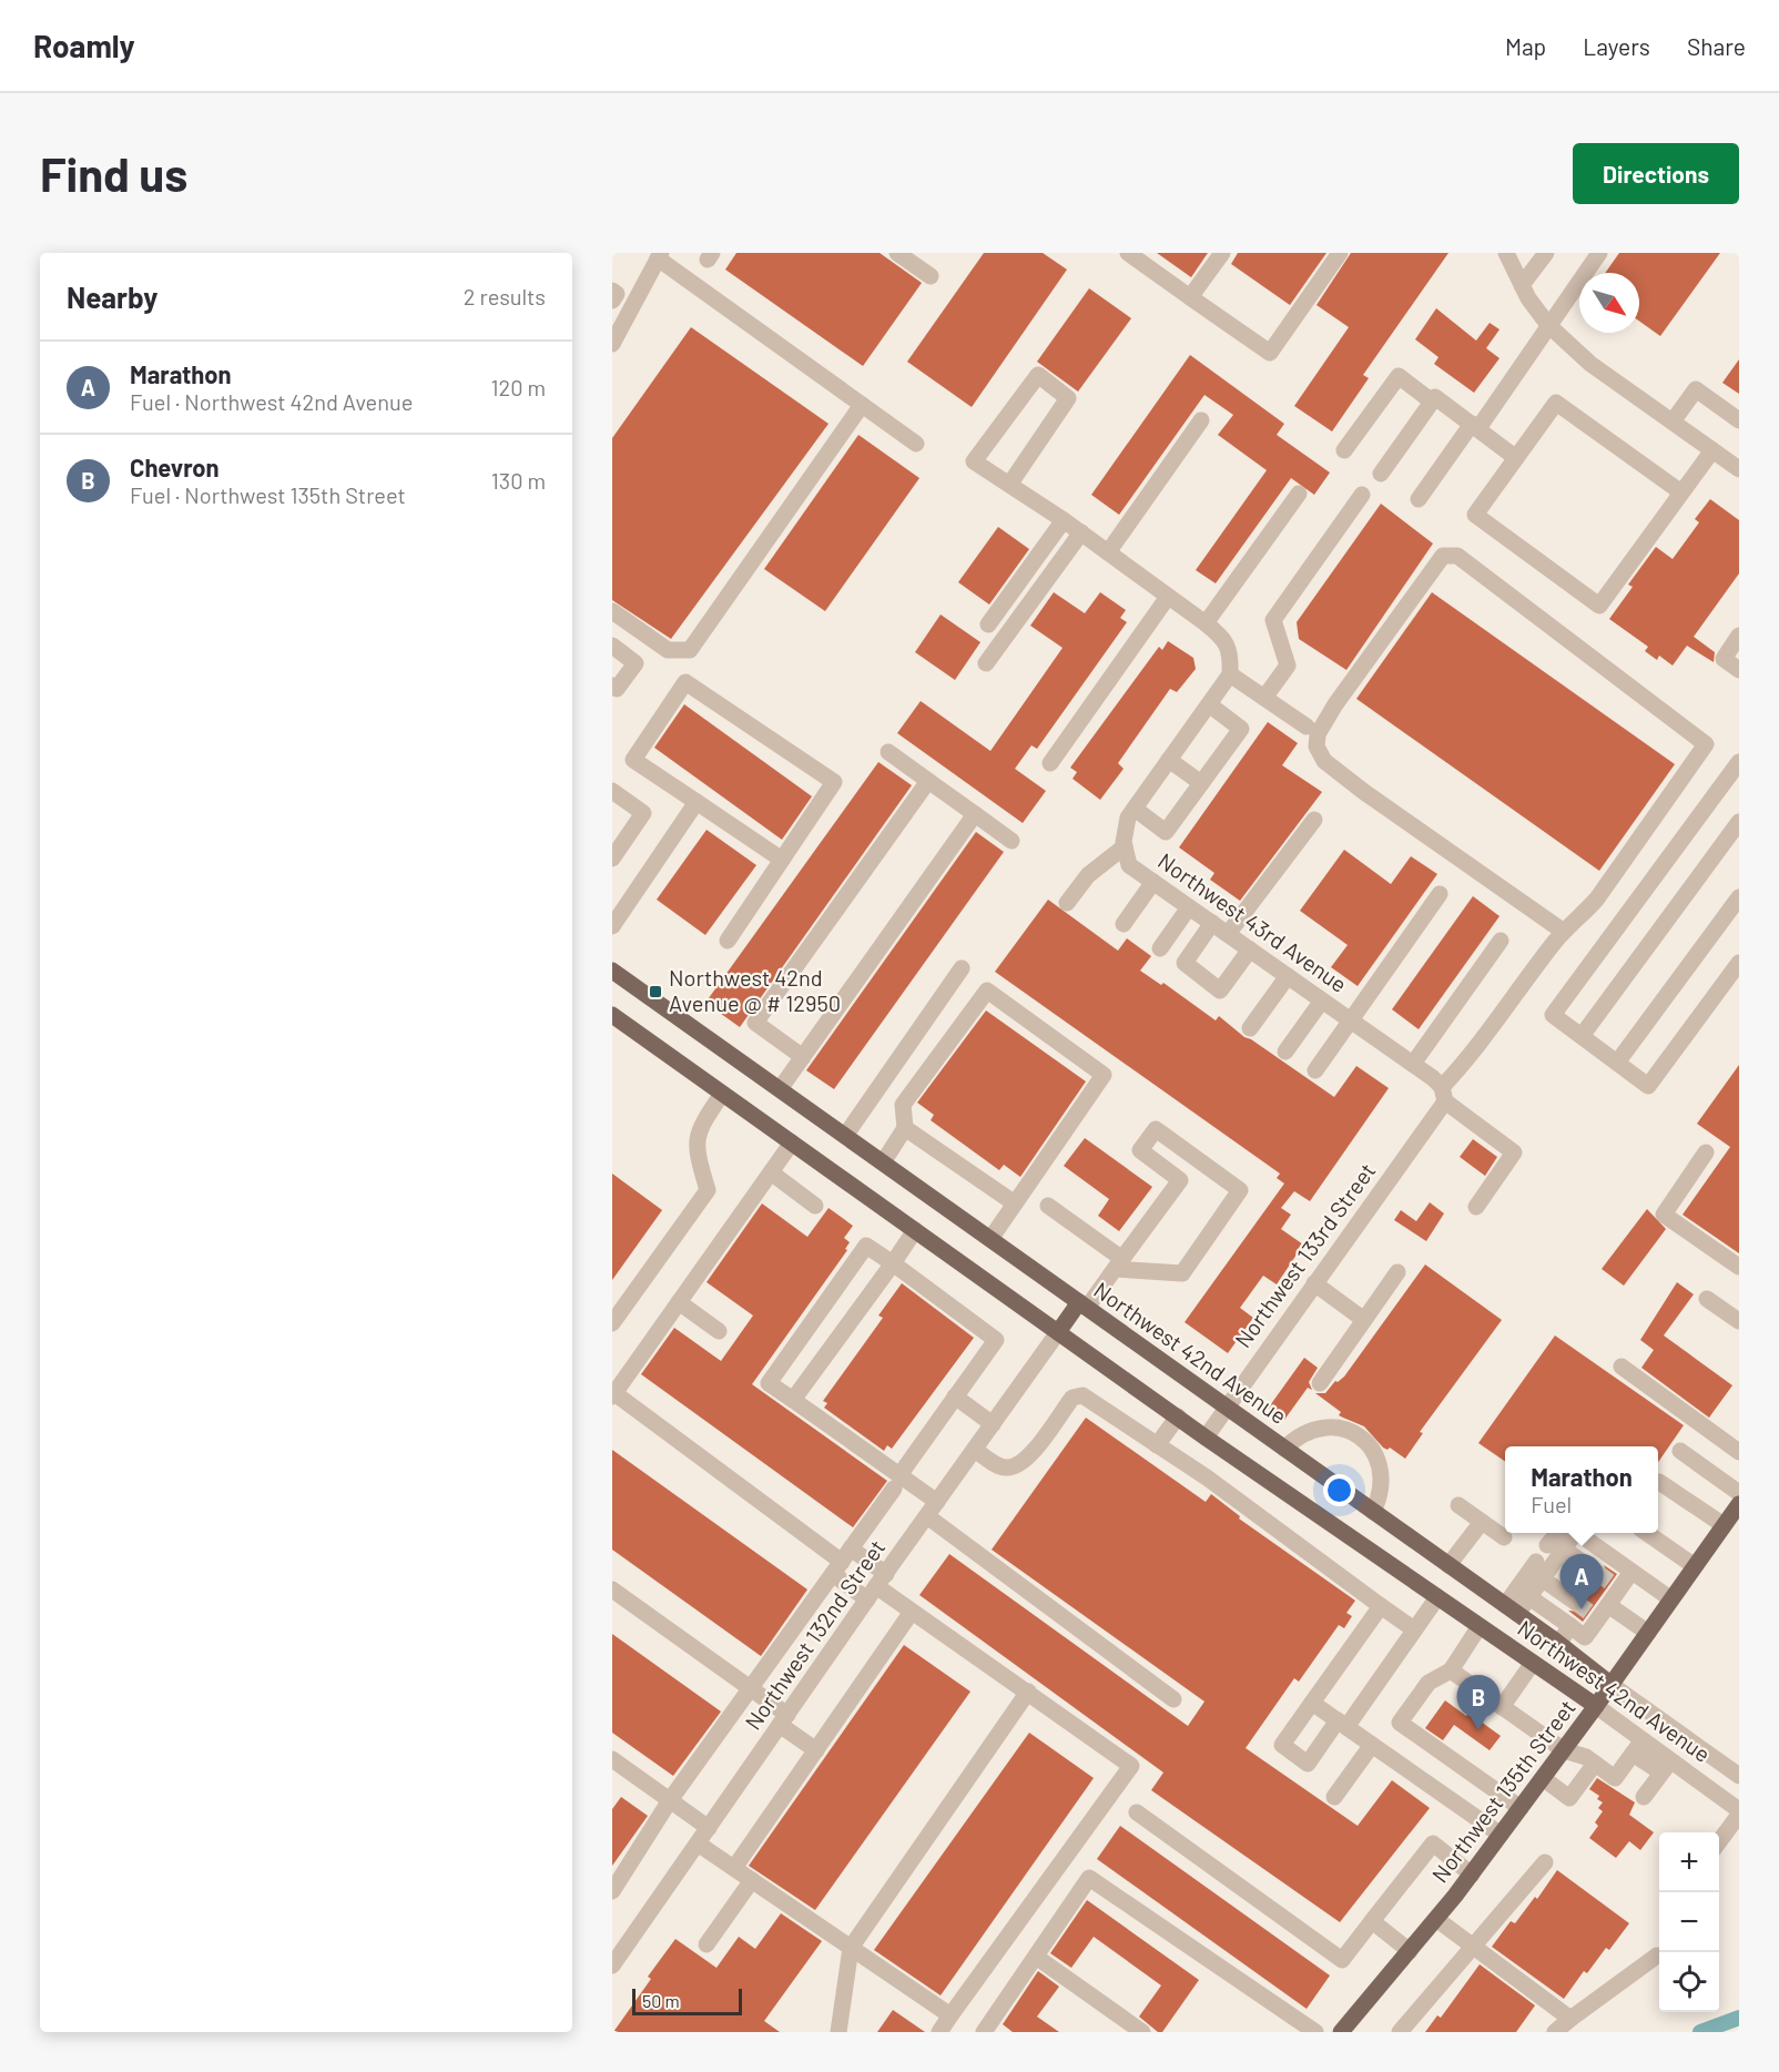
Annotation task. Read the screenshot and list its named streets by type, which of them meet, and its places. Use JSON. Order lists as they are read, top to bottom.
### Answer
{
  "streets": {
    "main road": ["Northwest 42nd Avenue", "Northwest 135th Street"],
    "street": ["Northwest 43rd Avenue", "Northwest 133rd Street", "Northwest 132nd Street"]
  },
  "crossings": [
    ["Northwest 43rd Avenue", "Northwest 133rd Street"],
    ["Northwest 133rd Street", "Northwest 42nd Avenue"],
    ["Northwest 42nd Avenue", "Northwest 132nd Street"],
    ["Northwest 42nd Avenue", "Northwest 135th Street"]
  ],
  "places": {
    "transit": ["Northwest 42nd Avenue @ # 12950"]
  },
  "scale_bar": "50 m",
  "north": "bottom right",
  "page": {
    "header": "Roamly",
    "nav": ["Map", "Layers", "Share"],
    "buttons": "Directions",
    "title": "Find us",
    "heading": ["Nearby", "2 results"],
    "list": [
      {
        "mark": "A",
        "name": "Marathon",
        "note": "Fuel · Northwest 42nd Avenue",
        "value": "120 m"
      },
      {
        "mark": "B",
        "name": "Chevron",
        "note": "Fuel · Northwest 135th Street",
        "value": "130 m"
      }
    ],
    "popup": ["Marathon", "Fuel"],
    "pins": ["A", "B"],
    "map_buttons": ["+", "−"],
    "scale": "50 m"
  }
}
